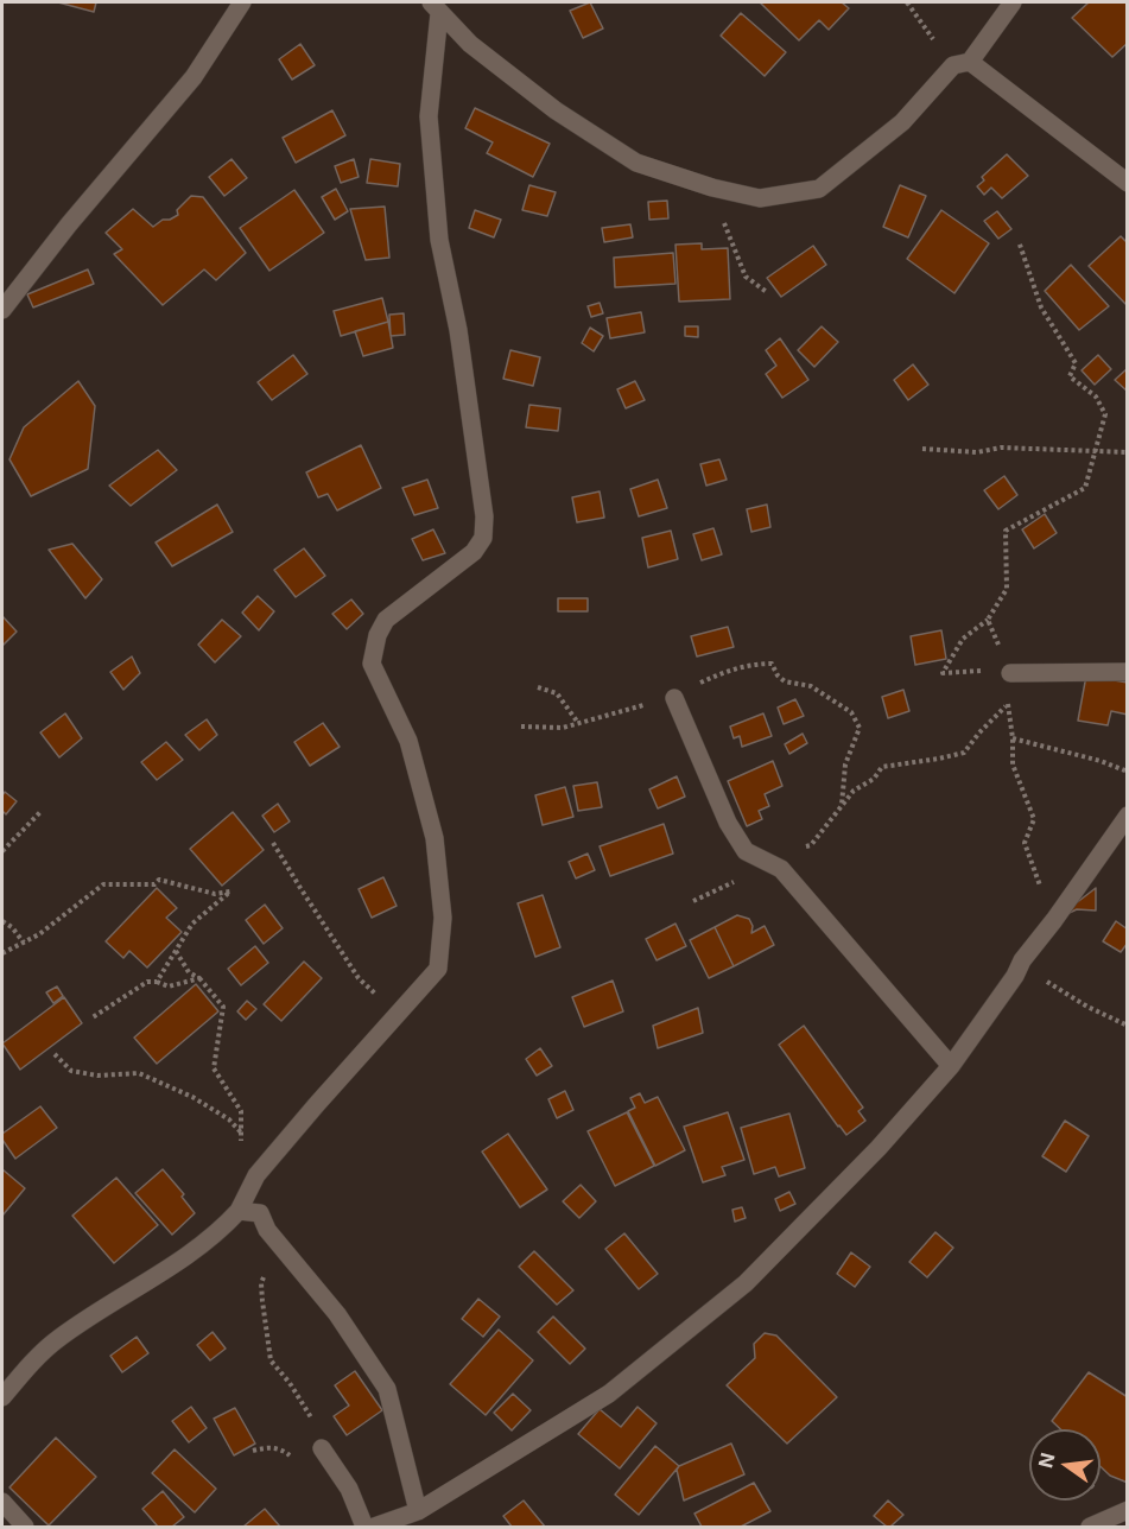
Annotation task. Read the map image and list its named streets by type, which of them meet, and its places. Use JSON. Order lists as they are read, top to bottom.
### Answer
{
  "north": "left"
}
